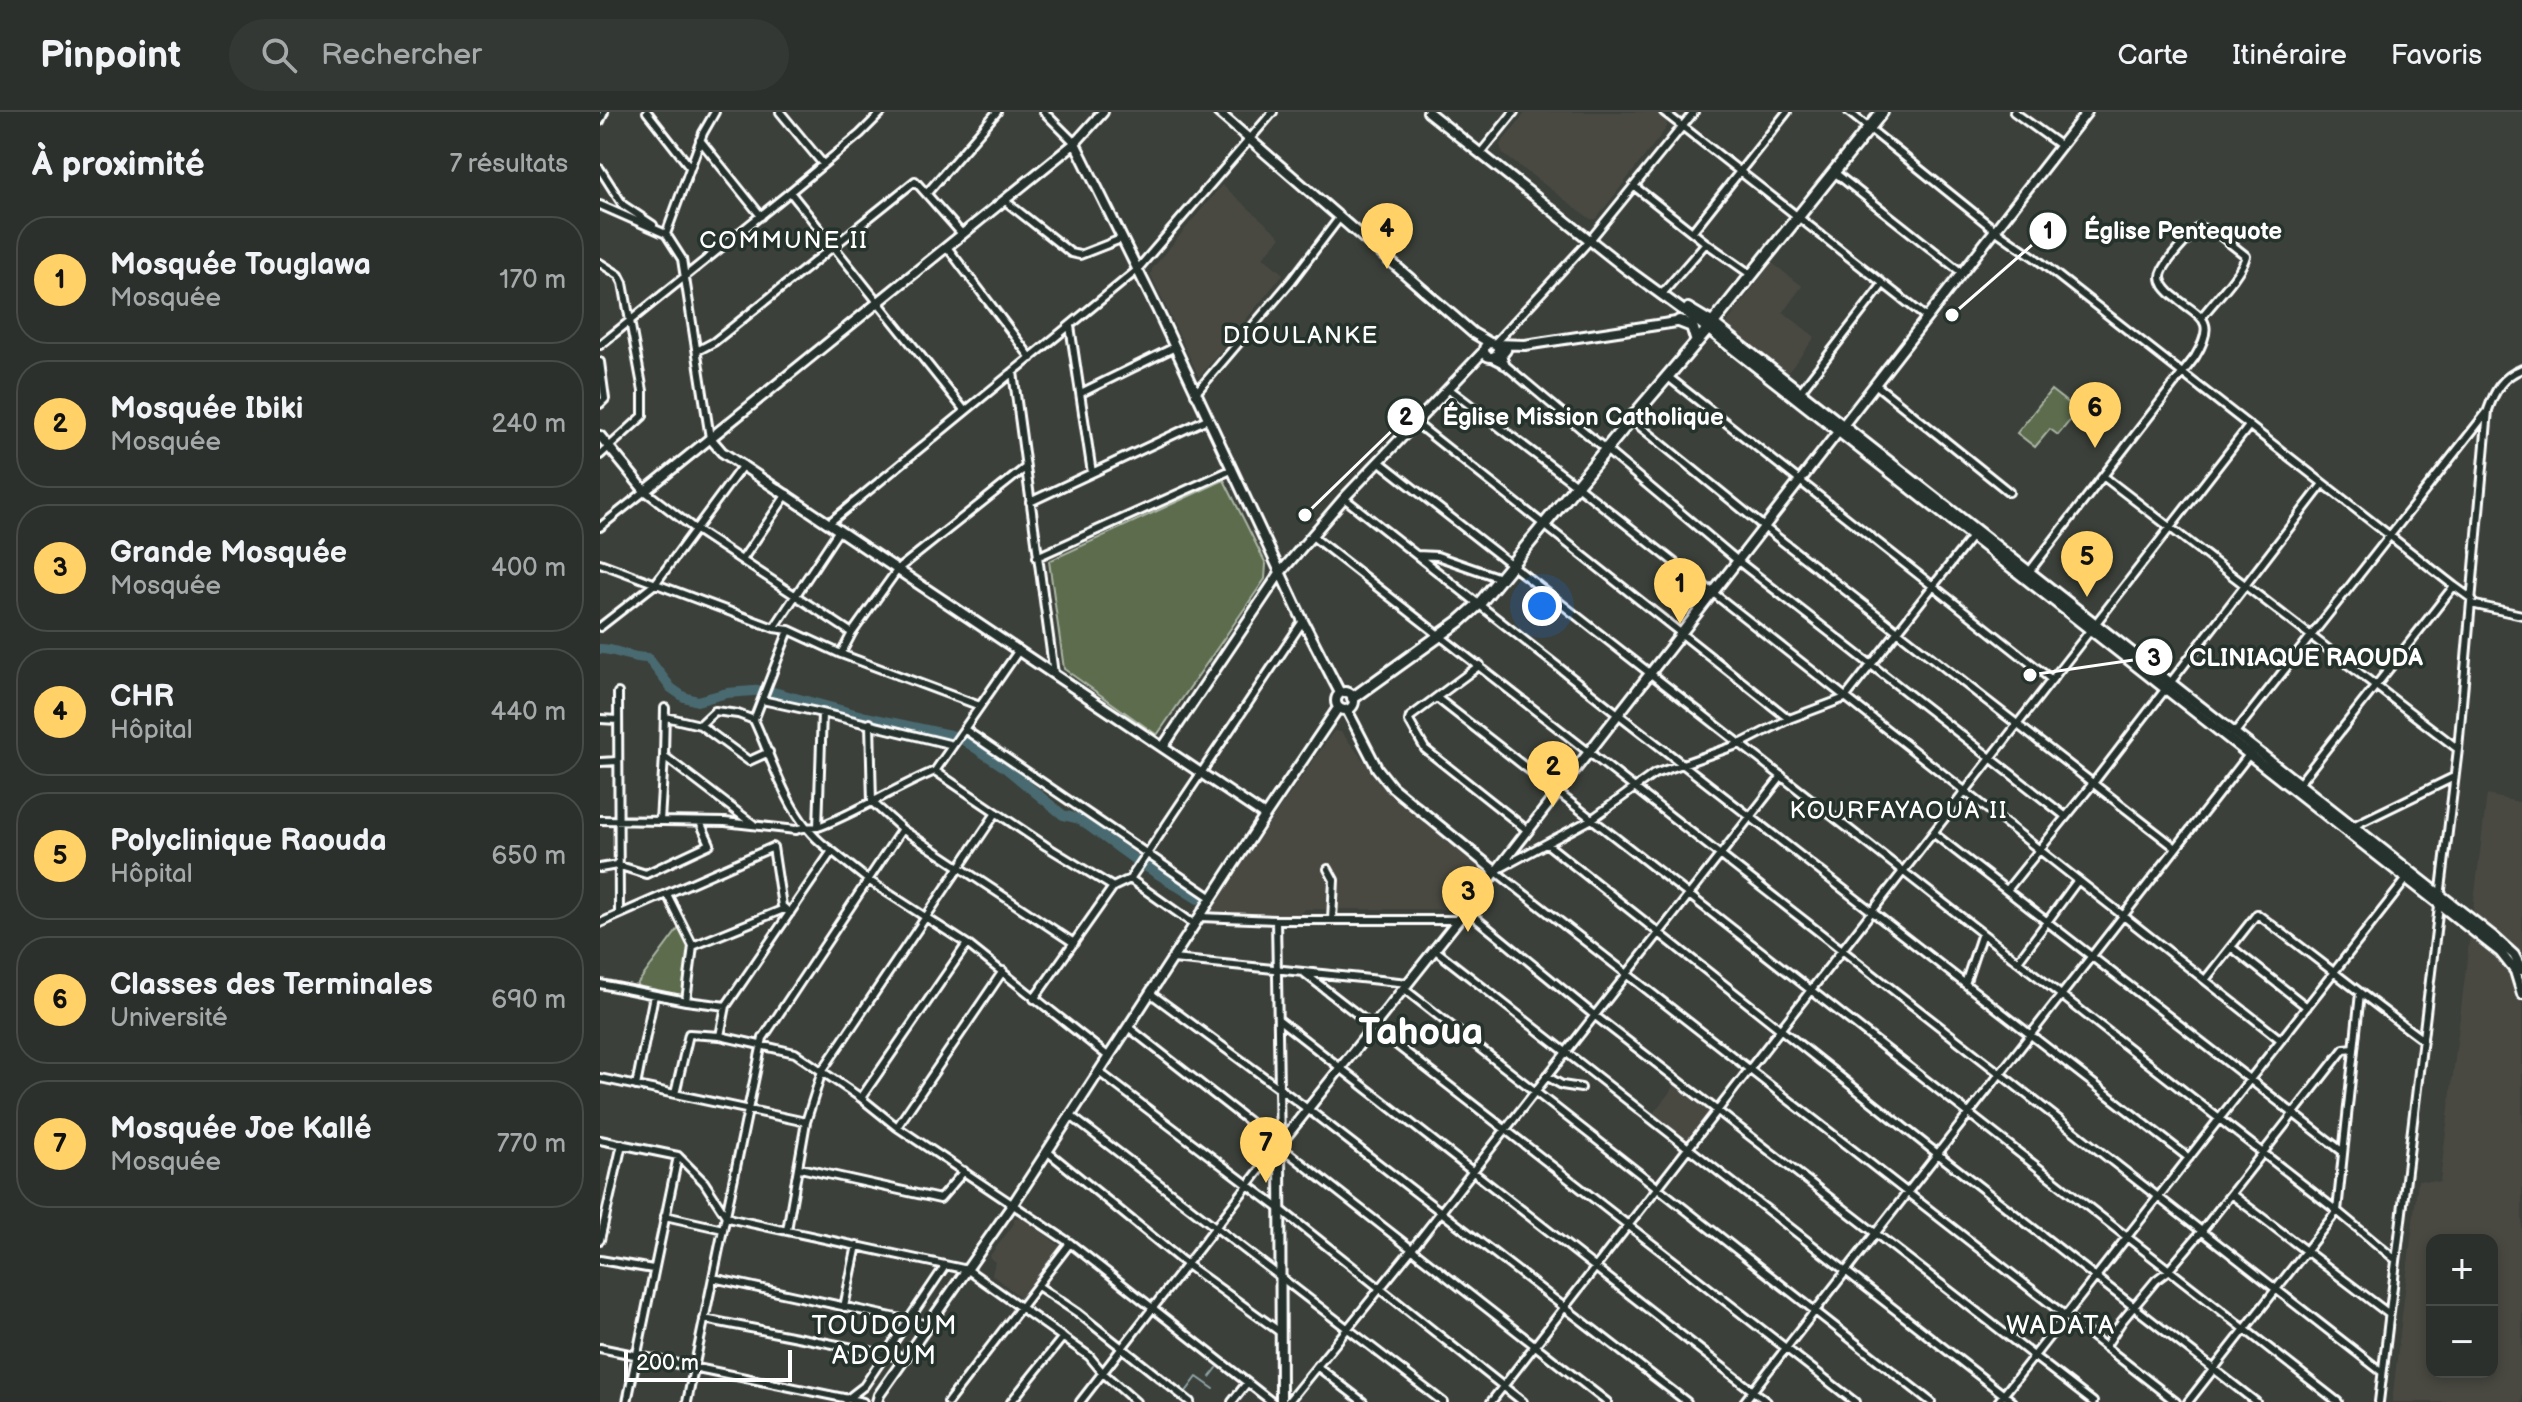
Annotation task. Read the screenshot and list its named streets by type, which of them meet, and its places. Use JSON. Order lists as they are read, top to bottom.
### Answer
{
  "districts": [
    "COMMUNE II",
    "DIOULANKE",
    "KOURFAYAOUA II",
    "Tahoua",
    "TOUDOUM ADOUM",
    "WADATA"
  ],
  "places": ["Église Pentequote", "Église Mission Catholique", "CLINIAQUE RAOUDA"],
  "scale_bar": "200 m",
  "page": {
    "header": "Pinpoint",
    "search": "Rechercher",
    "nav": ["Carte", "Itinéraire", "Favoris"],
    "heading": ["À proximité", "7 résultats"],
    "pins": [
      "4",
      "6",
      "5",
      "1",
      "2",
      "3",
      "7"
    ],
    "list": [
      {
        "mark": "1",
        "name": "Mosquée Touglawa",
        "note": "Mosquée",
        "value": "170 m"
      },
      {
        "mark": "2",
        "name": "Mosquée Ibiki",
        "note": "Mosquée",
        "value": "240 m"
      },
      {
        "mark": "3",
        "name": "Grande Mosquée",
        "note": "Mosquée",
        "value": "400 m"
      },
      {
        "mark": "4",
        "name": "CHR",
        "note": "Hôpital",
        "value": "440 m"
      },
      {
        "mark": "5",
        "name": "Polyclinique Raouda",
        "note": "Hôpital",
        "value": "650 m"
      },
      {
        "mark": "6",
        "name": "Classes des Terminales",
        "note": "Université",
        "value": "690 m"
      },
      {
        "mark": "7",
        "name": "Mosquée Joe Kallé",
        "note": "Mosquée",
        "value": "770 m"
      }
    ],
    "map_buttons": ["+", "−"],
    "scale": "200 m"
  }
}
